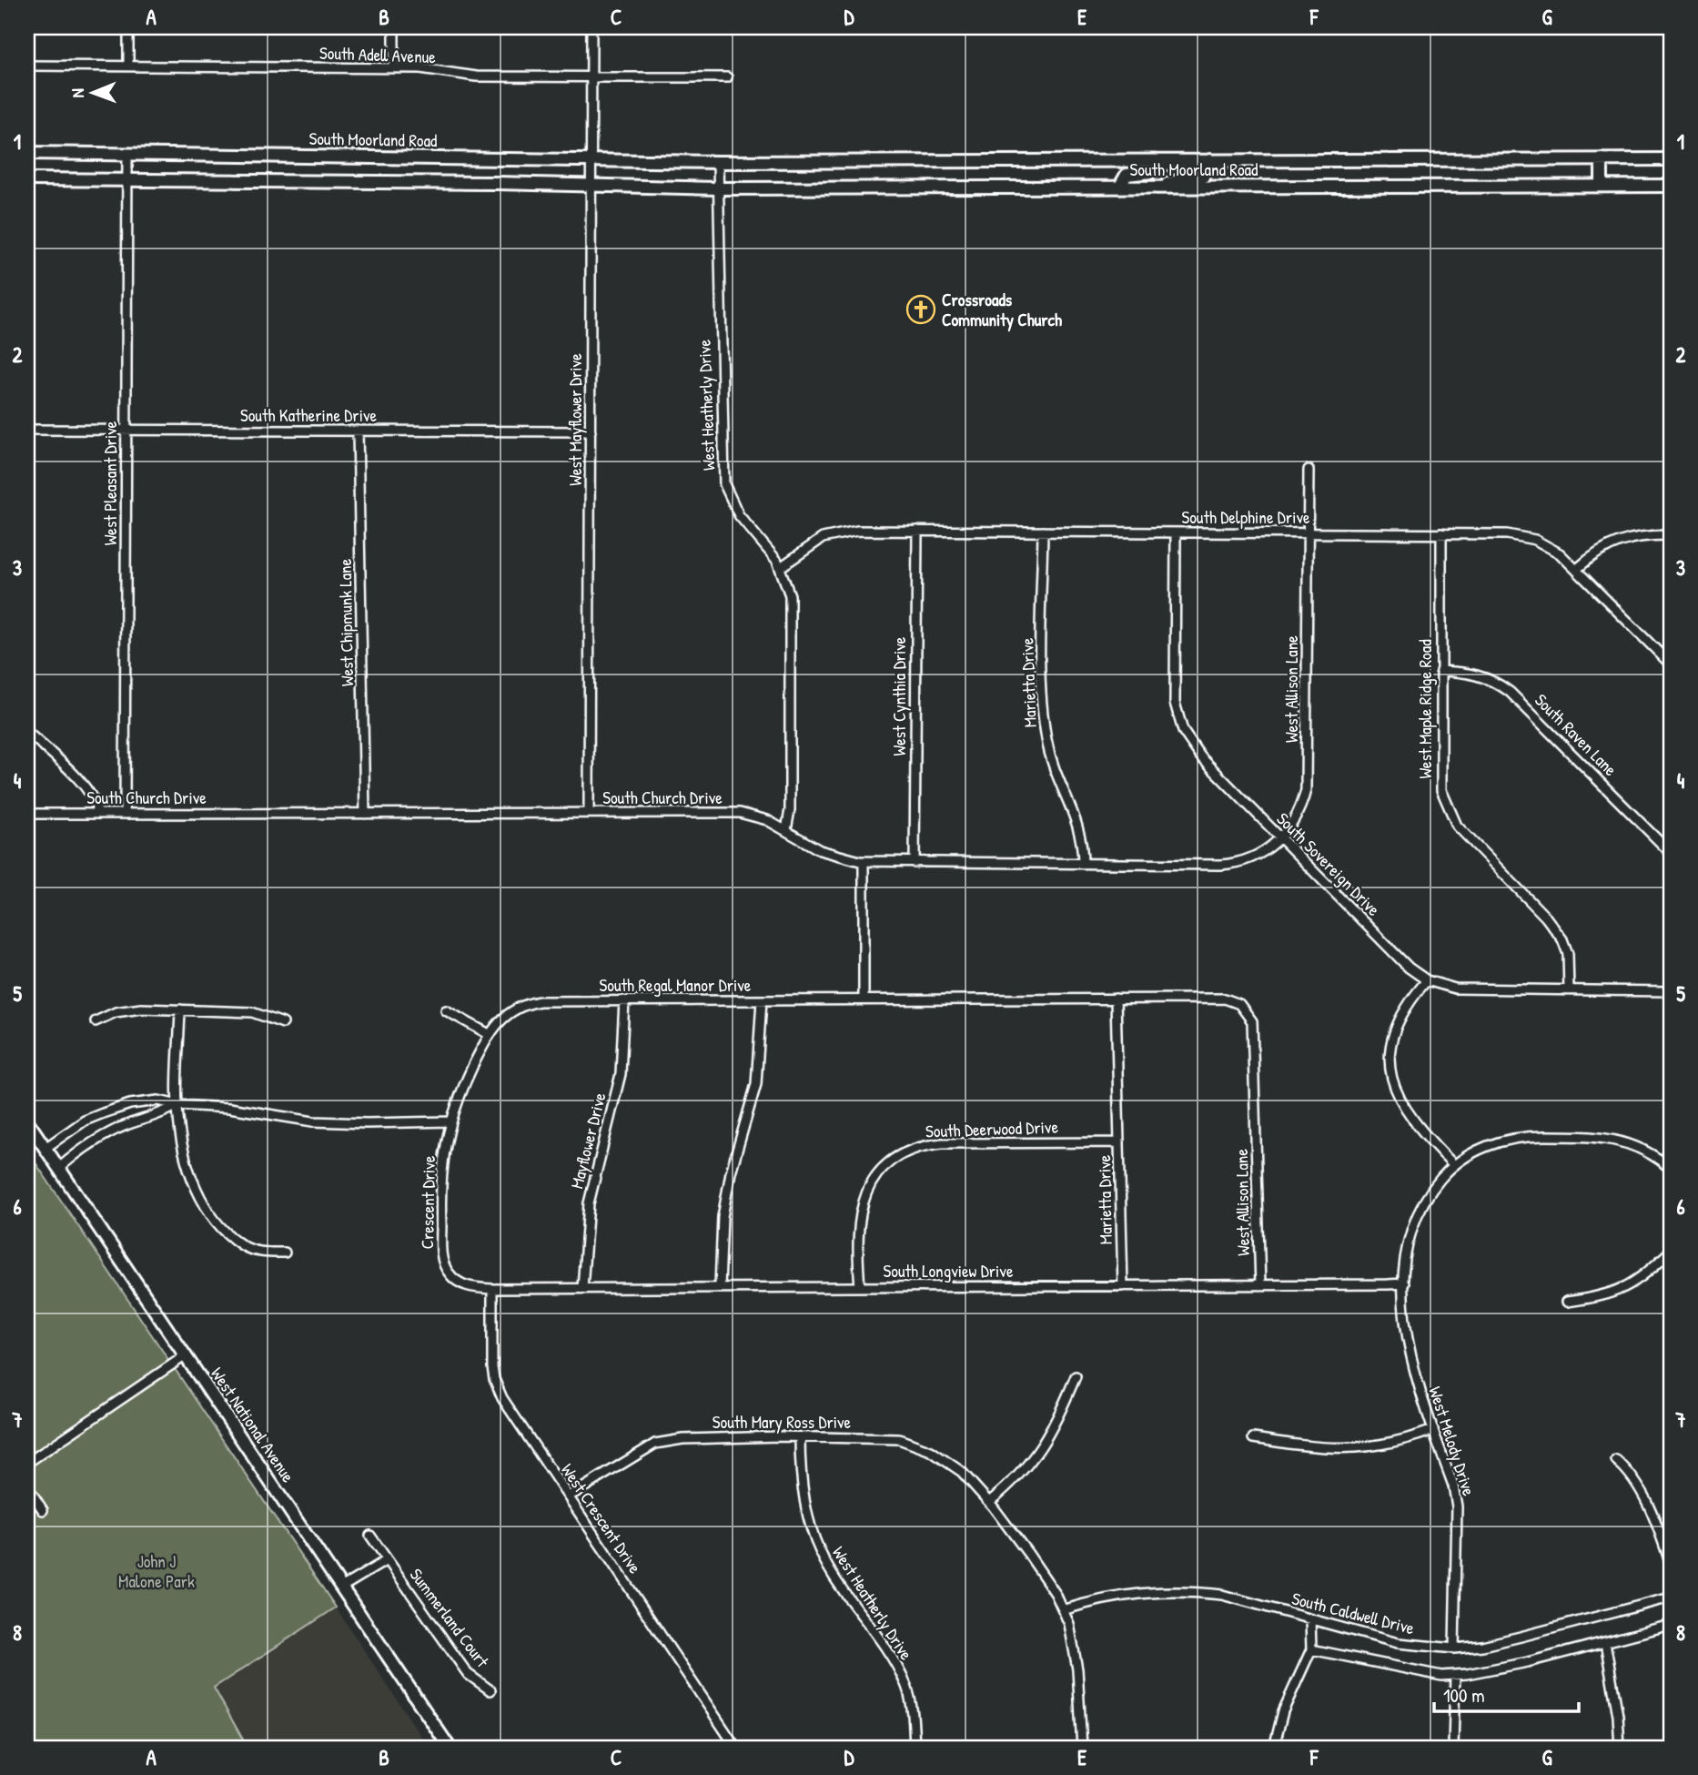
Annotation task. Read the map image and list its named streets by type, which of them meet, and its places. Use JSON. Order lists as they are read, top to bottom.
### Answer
{
  "streets": {
    "main road": ["South Moorland Road", "West National Avenue"],
    "street": [
      "South Adell Avenue",
      "West Heatherly Drive",
      "South Katherine Drive",
      "West Mayflower Drive",
      "West Pleasant Drive",
      "South Delphine Drive",
      "West Chipmunk Lane",
      "Marietta Drive",
      "West Allison Lane",
      "West Cynthia Drive",
      "West Maple Ridge Road",
      "South Raven Lane",
      "South Church Drive",
      "South Sovereign Drive",
      "South Regal Manor Drive",
      "South Deerwood Drive",
      "Mayflower Drive",
      "Crescent Drive",
      "South Longview Drive",
      "South Mary Ross Drive",
      "West Melody Drive",
      "West Crescent Drive",
      "South Caldwell Drive",
      "Summerland Court"
    ]
  },
  "crossings": [
    ["South Adell Avenue", "West Mayflower Drive"],
    ["South Moorland Road", "West Heatherly Drive"],
    ["South Moorland Road", "West Mayflower Drive"],
    ["South Moorland Road", "West Pleasant Drive"],
    ["West Heatherly Drive", "South Delphine Drive"],
    ["West Heatherly Drive", "South Church Drive"],
    ["West Heatherly Drive", "South Mary Ross Drive"],
    ["South Katherine Drive", "West Mayflower Drive"],
    ["South Katherine Drive", "West Pleasant Drive"],
    ["South Katherine Drive", "West Chipmunk Lane"],
    ["West Mayflower Drive", "South Church Drive"],
    ["West Pleasant Drive", "South Church Drive"],
    ["South Delphine Drive", "Marietta Drive"],
    ["South Delphine Drive", "West Allison Lane"],
    ["South Delphine Drive", "West Cynthia Drive"],
    ["South Delphine Drive", "West Maple Ridge Road"],
    ["South Delphine Drive", "South Sovereign Drive"],
    ["West Chipmunk Lane", "South Church Drive"],
    ["Marietta Drive", "South Church Drive"],
    ["Marietta Drive", "South Regal Manor Drive"],
    ["Marietta Drive", "South Deerwood Drive"],
    ["Marietta Drive", "South Longview Drive"],
    ["West Allison Lane", "South Church Drive"],
    ["West Allison Lane", "South Sovereign Drive"],
    ["West Allison Lane", "South Regal Manor Drive"],
    ["West Allison Lane", "South Longview Drive"],
    ["West Cynthia Drive", "South Church Drive"],
    ["West Maple Ridge Road", "South Raven Lane"],
    ["West Maple Ridge Road", "South Sovereign Drive"],
    ["South Church Drive", "South Sovereign Drive"],
    ["South Regal Manor Drive", "Mayflower Drive"],
    ["South Regal Manor Drive", "Crescent Drive"],
    ["South Deerwood Drive", "South Longview Drive"],
    ["Mayflower Drive", "South Longview Drive"],
    ["Crescent Drive", "South Longview Drive"],
    ["Crescent Drive", "West Crescent Drive"],
    ["South Longview Drive", "West Melody Drive"],
    ["South Longview Drive", "West Crescent Drive"],
    ["South Mary Ross Drive", "West Crescent Drive"],
    ["South Mary Ross Drive", "South Caldwell Drive"],
    ["West National Avenue", "Summerland Court"],
    ["West Melody Drive", "South Caldwell Drive"]
  ],
  "parks": ["John J Malone Park"],
  "places": {
    "church": ["Crossroads Community Church"]
  },
  "scale_bar": "100 m",
  "north": "left",
  "grid": {
    "columns": [
      "A",
      "B",
      "C",
      "D",
      "E",
      "F",
      "G"
    ],
    "rows": [
      "1",
      "2",
      "3",
      "4",
      "5",
      "6",
      "7",
      "8"
    ]
  }
}
